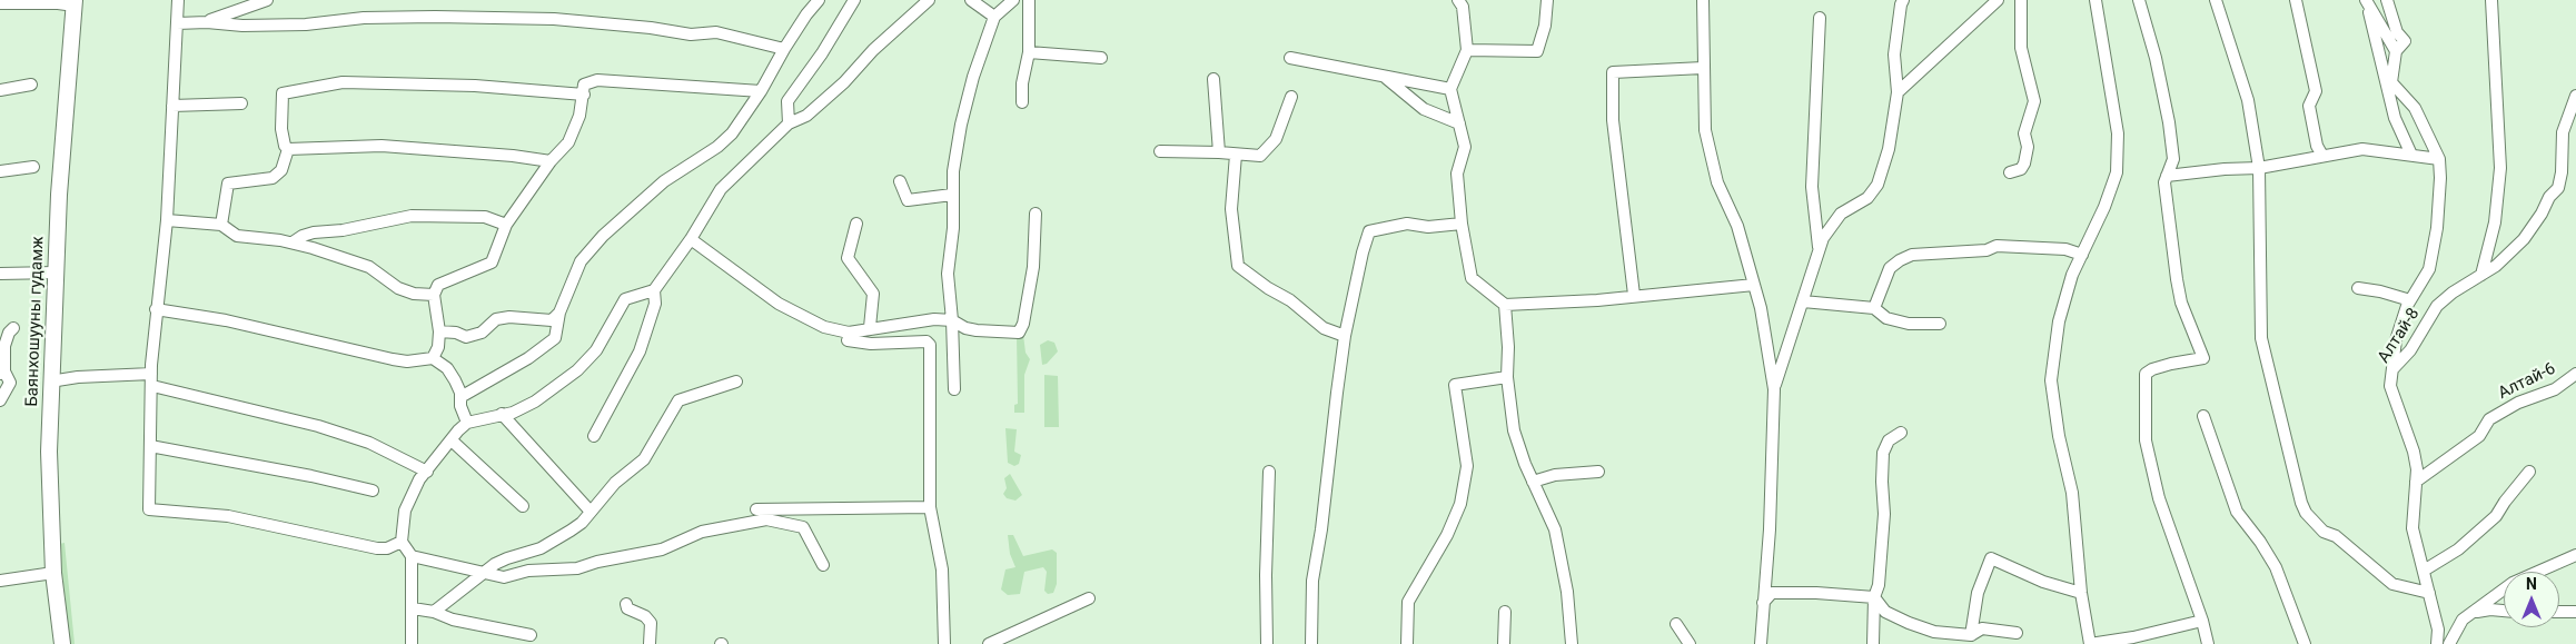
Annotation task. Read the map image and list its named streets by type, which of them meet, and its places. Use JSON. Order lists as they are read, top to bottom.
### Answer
{
  "streets": {
    "main road": ["Баянхошууны гудамж"],
    "street": ["Алтай-8", "Алтай-6"]
  },
  "crossings": [
    ["Алтай-8", "Алтай-6"]
  ],
  "north": "top"
}
